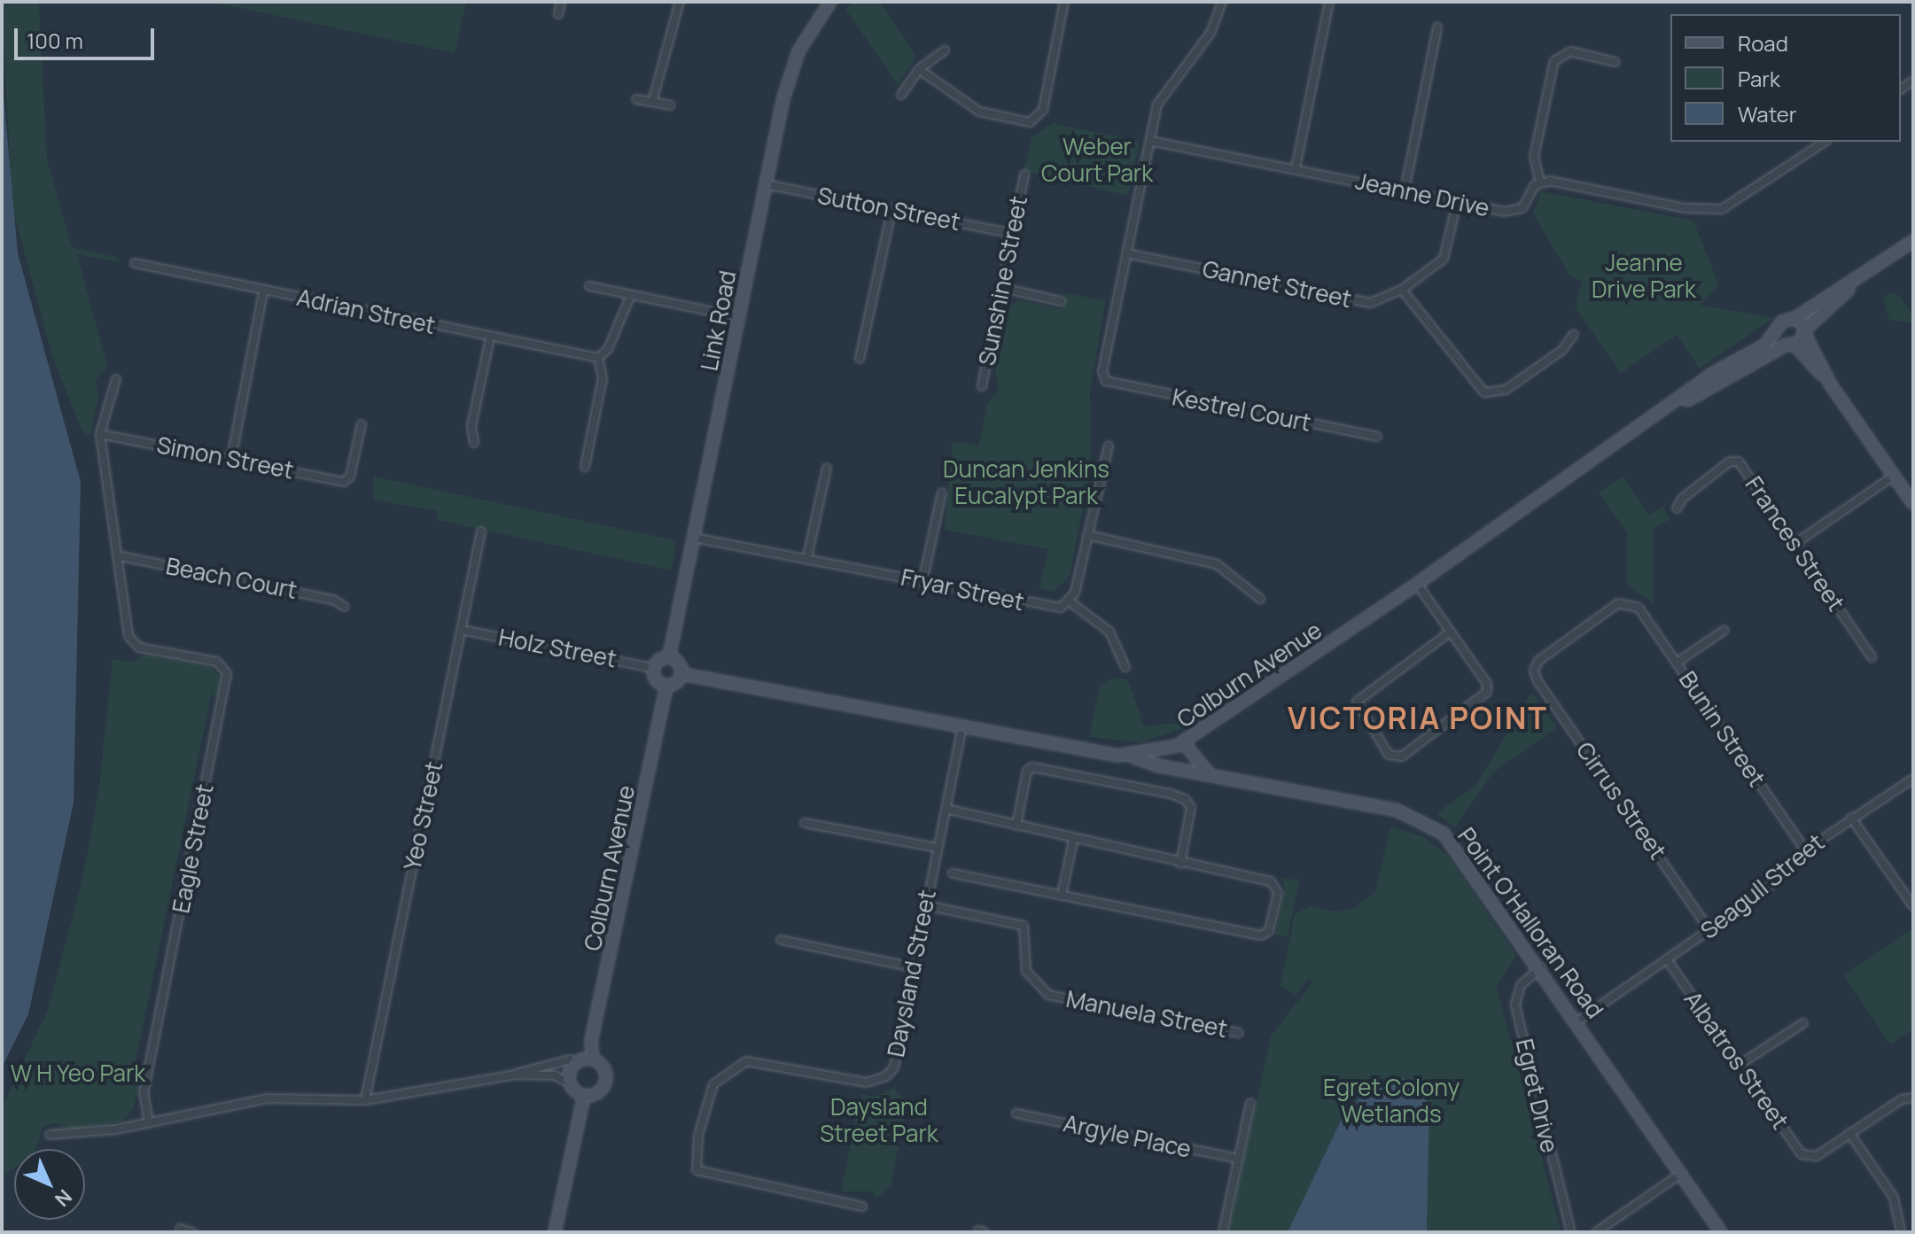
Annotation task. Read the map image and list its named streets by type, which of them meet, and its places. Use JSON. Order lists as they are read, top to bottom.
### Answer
{
  "streets": {
    "main road": ["Link Road", "Colburn Avenue", "Point O'Halloran Road"],
    "street": [
      "Jeanne Drive",
      "Sutton Street",
      "Sunshine Street",
      "Gannet Street",
      "Adrian Street",
      "Kestrel Court",
      "Simon Street",
      "Frances Street",
      "Beach Court",
      "Fryar Street",
      "Holz Street",
      "Bunin Street",
      "Cirrus Street",
      "Yeo Street",
      "Eagle Street",
      "Seagull Street",
      "Daysland Street",
      "Manuela Street",
      "Albatros Street",
      "Egret Drive",
      "Argyle Place"
    ]
  },
  "crossings": [
    ["Jeanne Drive", "Gannet Street"],
    ["Sutton Street", "Sunshine Street"],
    ["Sutton Street", "Link Road"],
    ["Gannet Street", "Kestrel Court"],
    ["Link Road", "Fryar Street"],
    ["Link Road", "Holz Street"],
    ["Link Road", "Colburn Avenue"],
    ["Beach Court", "Eagle Street"],
    ["Holz Street", "Colburn Avenue"],
    ["Holz Street", "Yeo Street"],
    ["Colburn Avenue", "Point O'Halloran Road"],
    ["Colburn Avenue", "Daysland Street"],
    ["Bunin Street", "Cirrus Street"],
    ["Bunin Street", "Seagull Street"],
    ["Cirrus Street", "Seagull Street"],
    ["Seagull Street", "Point O'Halloran Road"],
    ["Seagull Street", "Albatros Street"],
    ["Point O'Halloran Road", "Egret Drive"],
    ["Daysland Street", "Manuela Street"]
  ],
  "districts": ["VICTORIA POINT"],
  "parks": [
    "Weber Court Park",
    "Jeanne Drive Park",
    "Duncan Jenkins Eucalypt Park",
    "W H Yeo Park",
    "Egret Colony Wetlands",
    "Daysland Street Park"
  ],
  "legend": ["Road", "Park", "Water"],
  "scale_bar": "100 m",
  "north": "bottom right"
}
